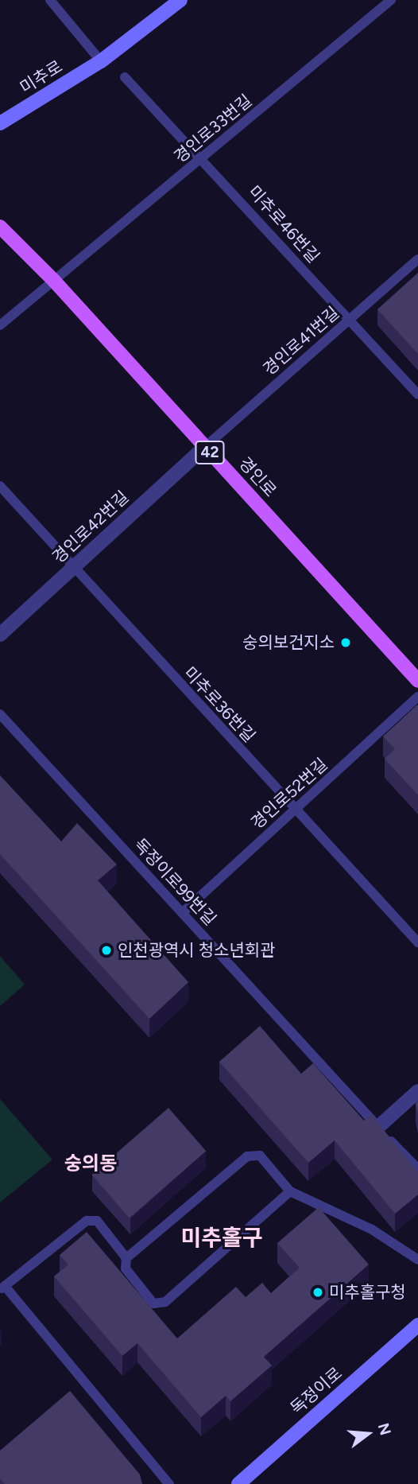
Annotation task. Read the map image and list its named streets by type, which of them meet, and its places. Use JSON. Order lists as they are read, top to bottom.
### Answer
{
  "streets": {
    "main road": ["42", "경인로"],
    "street": ["미추로", "경인로42번길", "독정이로"],
    "lane": [
      "경인로33번길",
      "미추로46번길",
      "경인로41번길",
      "미추로36번길",
      "경인로52번길",
      "독정이로99번길"
    ]
  },
  "crossings": [
    ["경인로33번길", "미추로46번길"],
    ["경인로33번길", "경인로"],
    ["미추로46번길", "경인로41번길"],
    ["경인로41번길", "경인로"],
    ["경인로41번길", "경인로42번길"],
    ["경인로", "경인로42번길"],
    ["경인로42번길", "미추로36번길"],
    ["미추로36번길", "경인로52번길"],
    ["경인로52번길", "독정이로99번길"]
  ],
  "districts": ["숭의동", "미추홀구"],
  "places": ["숭의보건지소", "인천광역시 청소년회관", "미추홀구청"],
  "north": "right"
}
